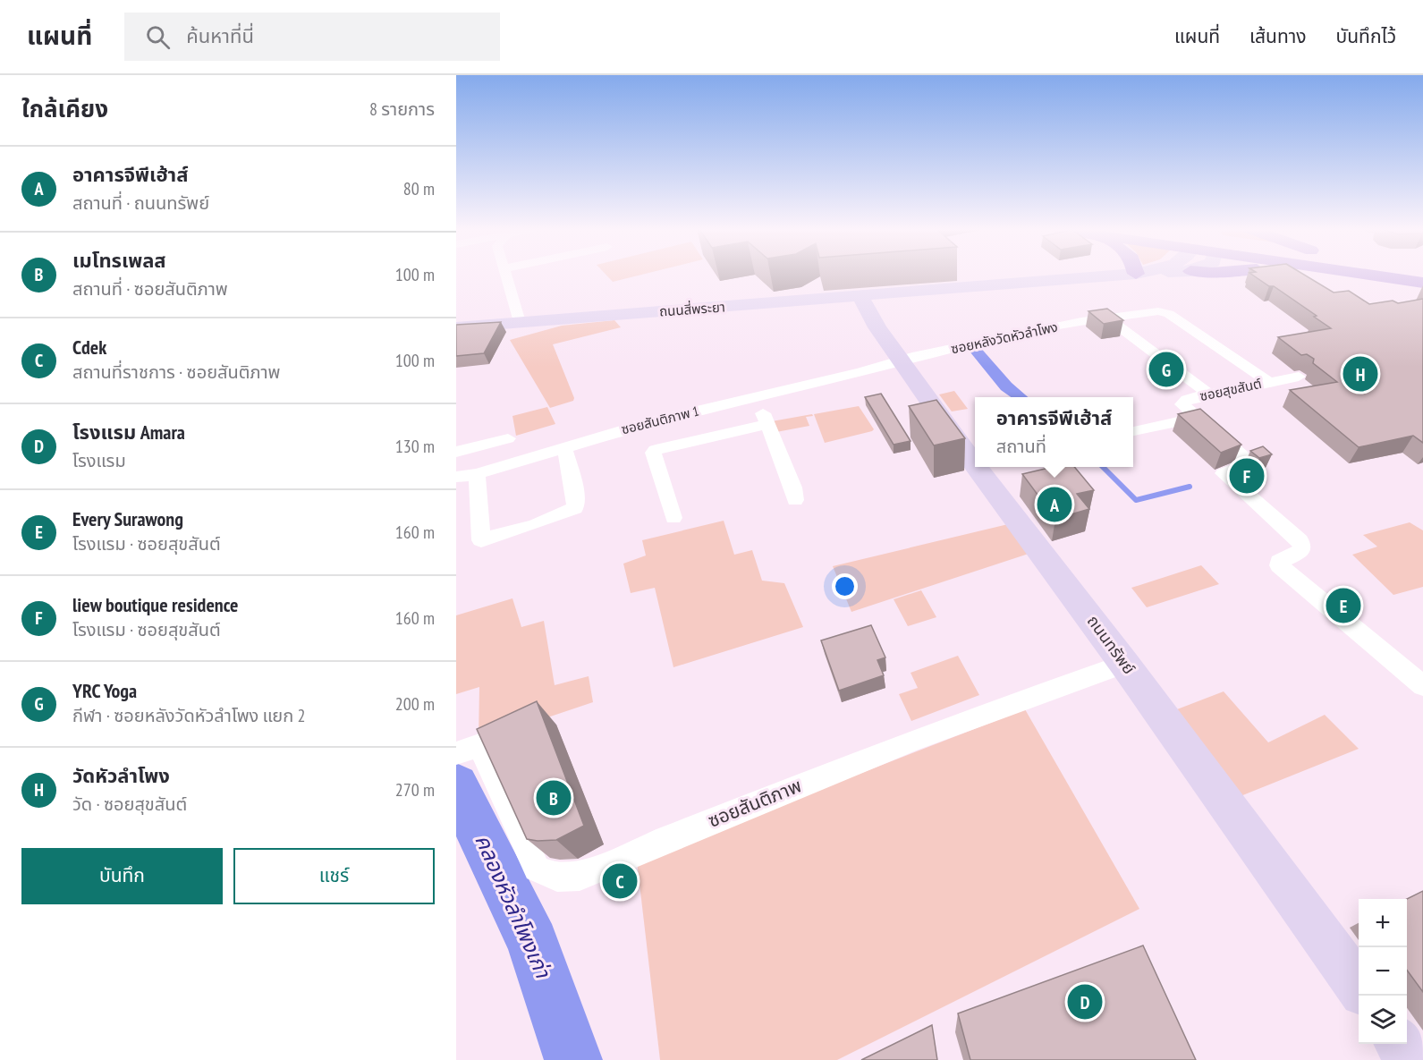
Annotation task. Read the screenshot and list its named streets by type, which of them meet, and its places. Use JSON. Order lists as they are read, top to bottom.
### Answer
{
  "streets": {
    "main road": ["ถนนสี่พระยา", "ถนนทรัพย์"],
    "street": [
      "ซอยหลังวัดหัวลำโพง",
      "ซอยสุขสันต์",
      "ซอยสันติภาพ 1",
      "ซอยสันติภาพ"
    ]
  },
  "crossings": [
    ["ถนนสี่พระยา", "ถนนทรัพย์"],
    ["ซอยหลังวัดหัวลำโพง", "ซอยสุขสันต์"],
    ["ซอยหลังวัดหัวลำโพง", "ซอยสันติภาพ 1"],
    ["ซอยหลังวัดหัวลำโพง", "ถนนทรัพย์"],
    ["ซอยสันติภาพ 1", "ถนนทรัพย์"],
    ["ถนนทรัพย์", "ซอยสันติภาพ"]
  ],
  "water": ["คลองหัวลำโพงเก่า"],
  "page": {
    "header": "แผนที่",
    "search": "ค้นหาที่นี่",
    "nav": ["แผนที่", "เส้นทาง", "บันทึกไว้"],
    "heading": ["ใกล้เคียง", "8 รายการ"],
    "list": [
      {
        "mark": "A",
        "name": "อาคารจีพีเฮ้าส์",
        "note": "สถานที่ · ถนนทรัพย์",
        "value": "80 m"
      },
      {
        "mark": "B",
        "name": "เมโทรเพลส",
        "note": "สถานที่ · ซอยสันติภาพ",
        "value": "100 m"
      },
      {
        "mark": "C",
        "name": "Cdek",
        "note": "สถานที่ราชการ · ซอยสันติภาพ",
        "value": "100 m"
      },
      {
        "mark": "D",
        "name": "โรงแรม Amara",
        "note": "โรงแรม",
        "value": "130 m"
      },
      {
        "mark": "E",
        "name": "Every Surawong",
        "note": "โรงแรม · ซอยสุขสันต์",
        "value": "160 m"
      },
      {
        "mark": "F",
        "name": "liew boutique residence",
        "note": "โรงแรม · ซอยสุขสันต์",
        "value": "160 m"
      },
      {
        "mark": "G",
        "name": "YRC Yoga",
        "note": "กีฬา · ซอยหลังวัดหัวลำโพง แยก 2",
        "value": "200 m"
      },
      {
        "mark": "H",
        "name": "วัดหัวลำโพง",
        "note": "วัด · ซอยสุขสันต์",
        "value": "270 m"
      }
    ],
    "pins": [
      "G",
      "H",
      "F",
      "A",
      "E",
      "B",
      "C",
      "D"
    ],
    "popup": ["อาคารจีพีเฮ้าส์", "สถานที่"],
    "buttons": ["บันทึก", "แชร์"],
    "map_buttons": ["+", "−"]
  }
}
